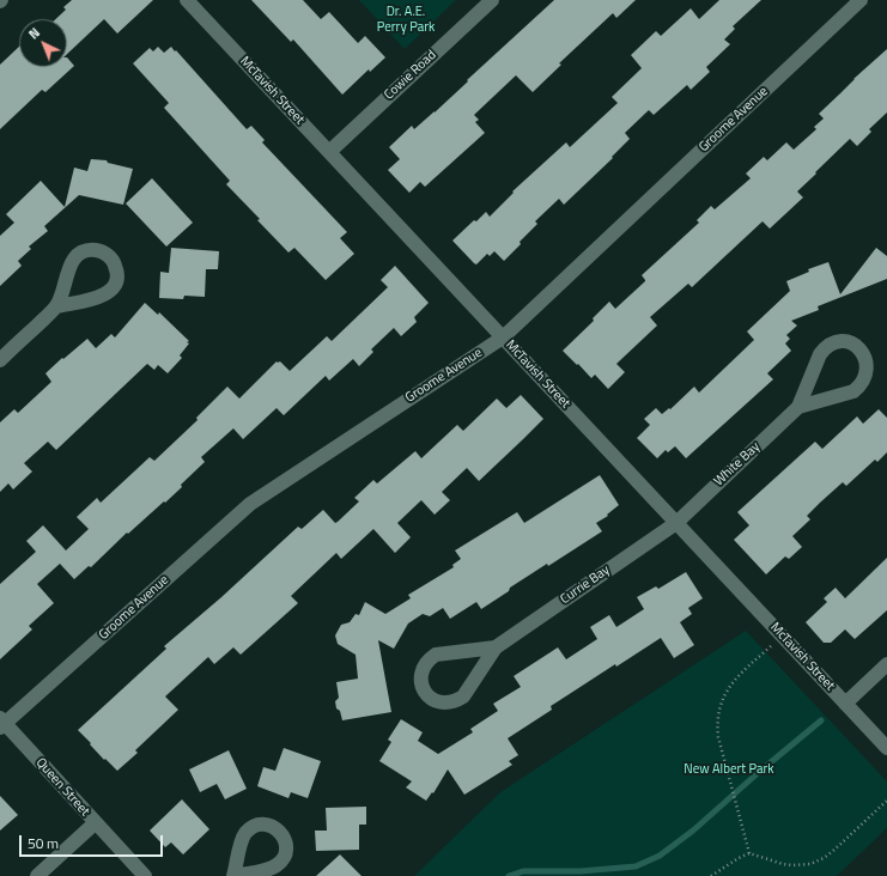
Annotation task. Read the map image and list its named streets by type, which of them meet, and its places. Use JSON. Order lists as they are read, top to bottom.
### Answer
{
  "streets": {
    "street": [
      "Cowie Road",
      "McTavish Street",
      "Groome Avenue",
      "White Bay",
      "Currie Bay",
      "Queen Street"
    ]
  },
  "crossings": [
    ["Cowie Road", "McTavish Street"],
    ["McTavish Street", "Groome Avenue"],
    ["McTavish Street", "White Bay"],
    ["McTavish Street", "Currie Bay"],
    ["Groome Avenue", "Queen Street"],
    ["White Bay", "Currie Bay"]
  ],
  "parks": ["Dr. A.E. Perry Park", "New Albert Park"],
  "scale_bar": "50 m",
  "north": "top left"
}
